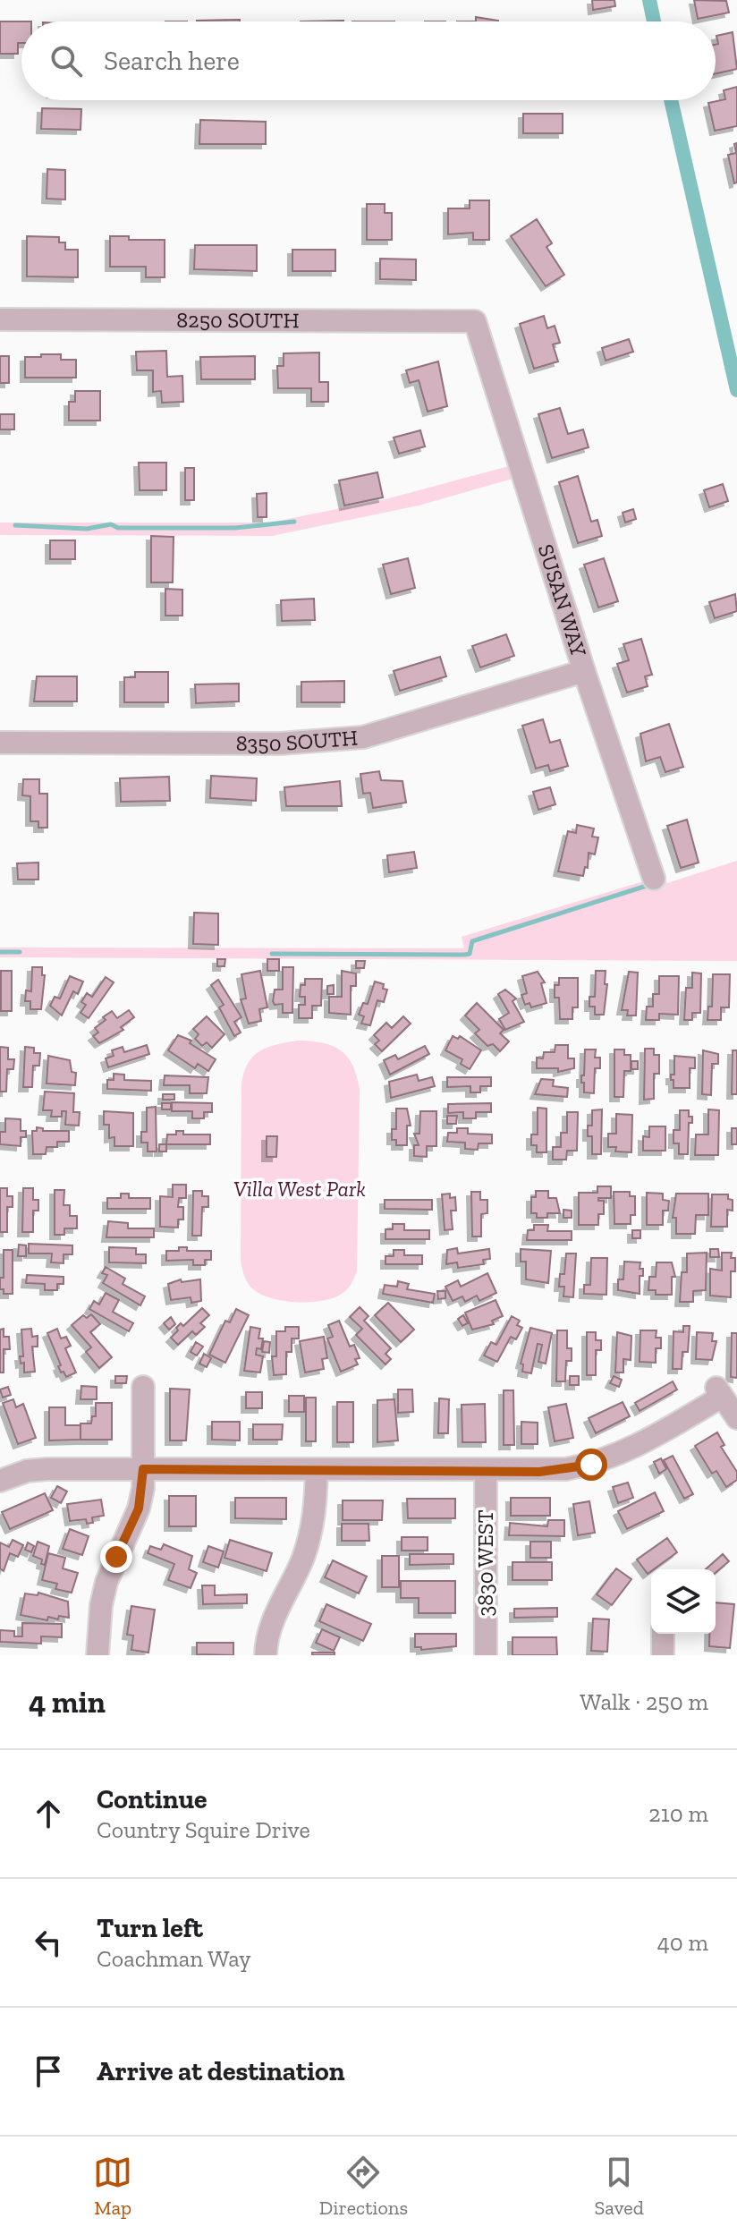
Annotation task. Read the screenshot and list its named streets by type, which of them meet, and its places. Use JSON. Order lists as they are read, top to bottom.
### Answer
{
  "streets": {
    "street": [
      "8250 SOUTH",
      "SUSAN WAY",
      "8350 SOUTH",
      "3830 WEST"
    ]
  },
  "crossings": [
    ["8250 SOUTH", "SUSAN WAY"],
    ["SUSAN WAY", "8350 SOUTH"]
  ],
  "parks": ["Villa West Park"],
  "page": {
    "search": "Search here",
    "heading": ["4 min", "Walk · 250 m"],
    "list": [
      ["Continue", "Country Squire Drive", "210 m"],
      ["Turn left", "Coachman Way", "40 m"],
      "Arrive at destination"
    ],
    "nav": ["Map", "Directions", "Saved"]
  }
}
